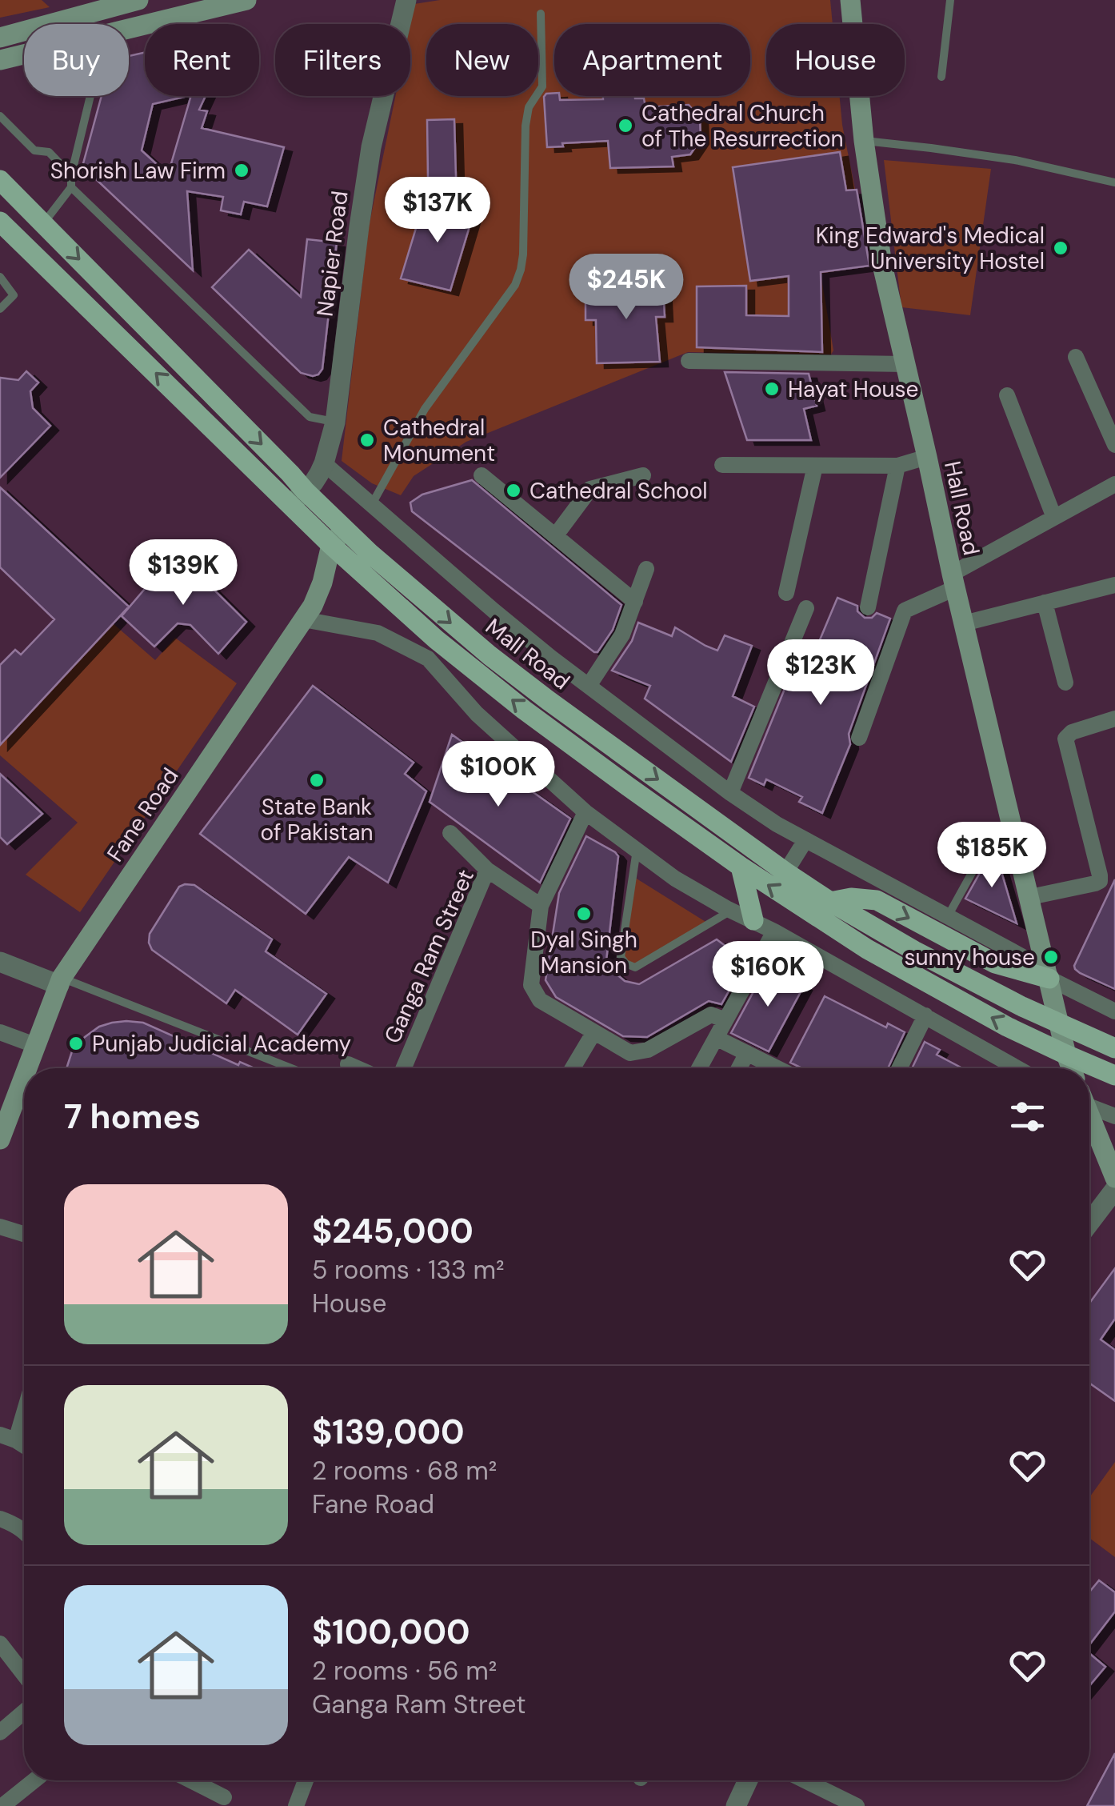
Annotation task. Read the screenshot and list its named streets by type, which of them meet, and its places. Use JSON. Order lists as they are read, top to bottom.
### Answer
{
  "streets": {
    "main road": ["Hall Road", "Mall Road", "Fane Road"],
    "street": ["Napier Road", "Ganga Ram Street"]
  },
  "crossings": [
    ["Napier Road", "Mall Road"],
    ["Hall Road", "Mall Road"],
    ["Mall Road", "Fane Road"]
  ],
  "places": [
    "Cathedral Church of The Resurrection",
    "Shorish Law Firm",
    "King Edward's Medical University Hostel",
    "Hayat House",
    "Cathedral Monument",
    "Cathedral School",
    "State Bank of Pakistan",
    "Dyal Singh Mansion",
    "sunny house",
    "Punjab Judicial Academy"
  ],
  "page": {
    "chip": [
      "Buy",
      "Rent",
      "Filters",
      "New",
      "Apartment",
      "House"
    ],
    "price": [
      "$137K",
      "$245K",
      "$139K",
      "$123K",
      "$100K",
      "$185K",
      "$160K"
    ],
    "heading": "7 homes",
    "list": [
      {
        "name": "$245,000",
        "note": "5 rooms · 133 m² · House"
      },
      {
        "name": "$139,000",
        "note": "2 rooms · 68 m² · Fane Road"
      },
      {
        "name": "$100,000",
        "note": "2 rooms · 56 m² · Ganga Ram Street"
      }
    ]
  }
}
